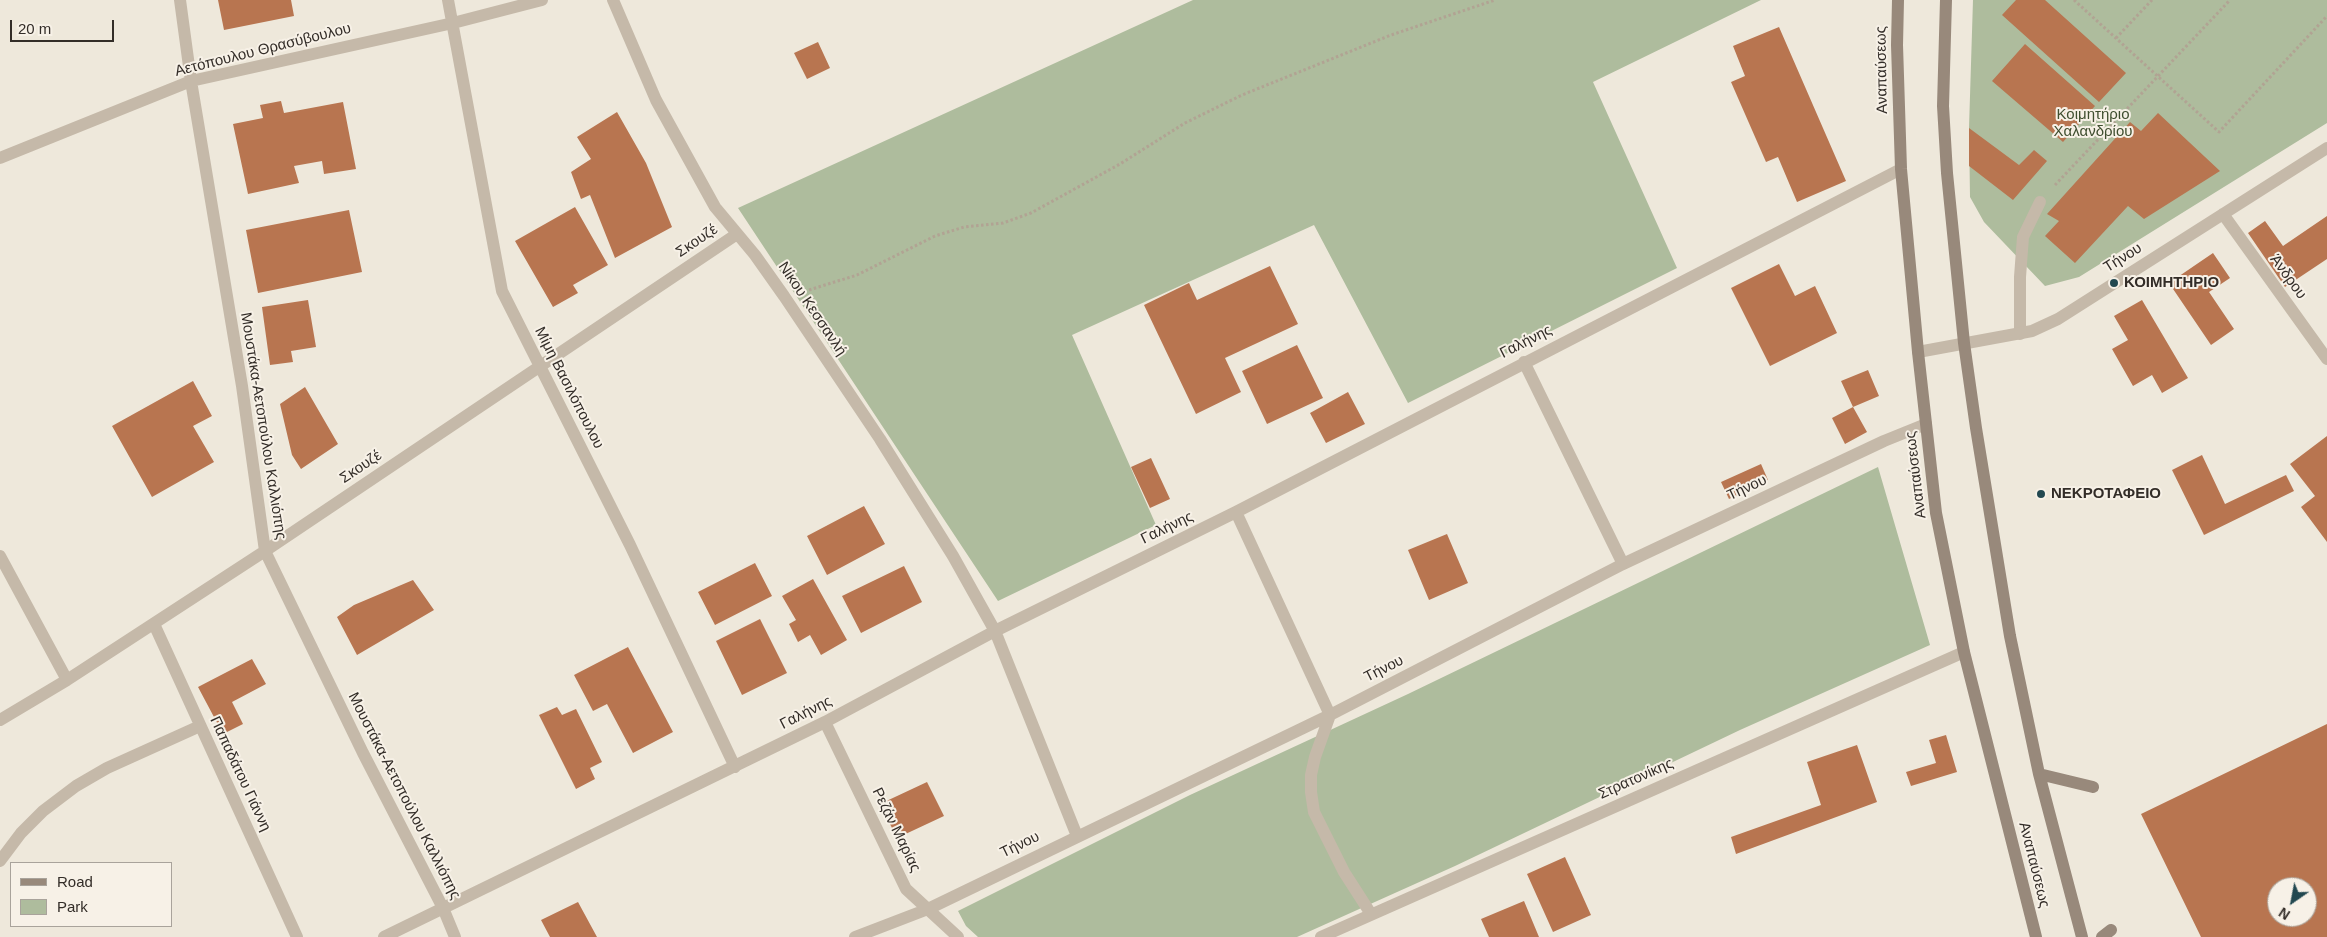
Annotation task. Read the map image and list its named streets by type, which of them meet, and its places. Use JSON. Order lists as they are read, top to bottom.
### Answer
{
  "streets": {
    "main road": ["Αναπαύσεως"],
    "street": [
      "Αετόπουλου Θρασύβουλου",
      "Σκουζέ",
      "Τήνου",
      "Άνδρου",
      "Νίκου Κεσσανλή",
      "Γαλήνης",
      "Μίμη Βασιλόπουλου",
      "Μουστάκα-Αετοπούλου Καλλιόπης",
      "Παπαδάτου Γιάννη",
      "Στρατονίκης",
      "Ρεζάν Μαρίας"
    ]
  },
  "crossings": [
    ["Αετόπουλου Θρασύβουλου", "Μίμη Βασιλόπουλου"],
    ["Αετόπουλου Θρασύβουλου", "Μουστάκα-Αετοπούλου Καλλιόπης"],
    ["Αναπαύσεως", "Τήνου"],
    ["Αναπαύσεως", "Γαλήνης"],
    ["Αναπαύσεως", "Στρατονίκης"],
    ["Σκουζέ", "Νίκου Κεσσανλή"],
    ["Σκουζέ", "Μίμη Βασιλόπουλου"],
    ["Σκουζέ", "Μουστάκα-Αετοπούλου Καλλιόπης"],
    ["Σκουζέ", "Παπαδάτου Γιάννη"],
    ["Τήνου", "Άνδρου"],
    ["Τήνου", "Νίκου Κεσσανλή"],
    ["Τήνου", "Ρεζάν Μαρίας"],
    ["Νίκου Κεσσανλή", "Γαλήνης"],
    ["Γαλήνης", "Μίμη Βασιλόπουλου"],
    ["Γαλήνης", "Μουστάκα-Αετοπούλου Καλλιόπης"],
    ["Γαλήνης", "Ρεζάν Μαρίας"]
  ],
  "parks": ["Κοιμητήριο Χαλανδρίου"],
  "places": ["ΚΟΙΜΗΤΗΡΙΟ", "ΝΕΚΡΟΤΑΦΕΙΟ"],
  "legend": ["Road", "Park"],
  "scale_bar": "20 m",
  "north": "bottom left"
}
